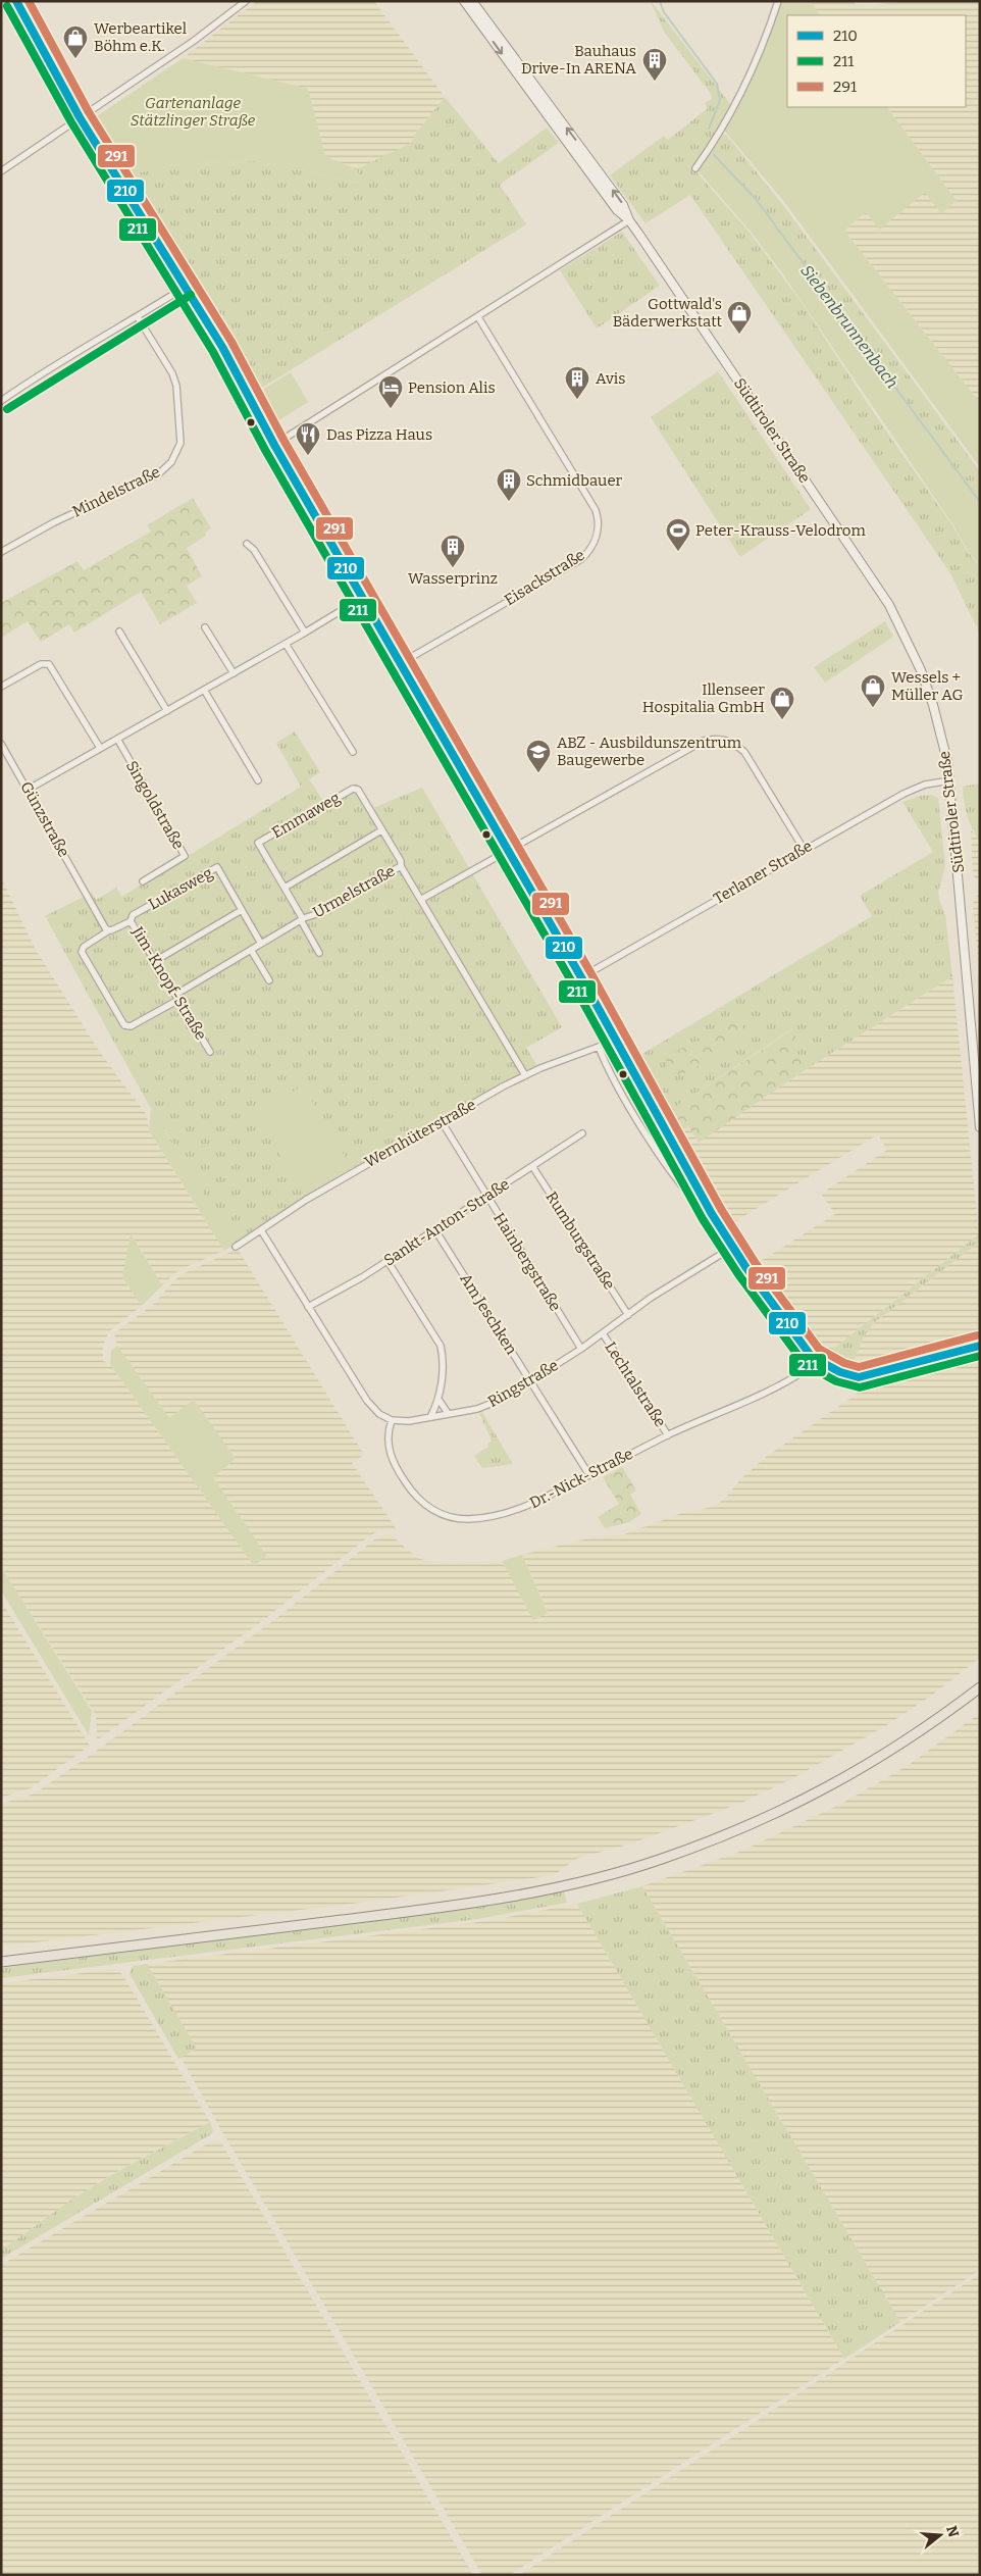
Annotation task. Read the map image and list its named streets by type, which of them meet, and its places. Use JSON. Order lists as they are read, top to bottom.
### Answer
{
  "streets": {
    "main road": ["Südtiroler Straße"],
    "street": [
      "Mindelstraße",
      "Eisackstraße",
      "Singoldstraße",
      "Emmaweg",
      "Günzstraße",
      "Terlaner Straße",
      "Lukasweg",
      "Urmelstraße",
      "Jim-Knopf-Straße",
      "Wernhüterstraße",
      "Sankt-Anton-Straße",
      "Rumburgstraße",
      "Hainbergstraße",
      "Am Jeschken",
      "Ringstraße",
      "Lechtalstraße",
      "Dr.-Nick-Straße"
    ]
  },
  "crossings": [
    ["Südtiroler Straße", "Terlaner Straße"],
    ["Emmaweg", "Urmelstraße"],
    ["Günzstraße", "Jim-Knopf-Straße"],
    ["Lukasweg", "Urmelstraße"],
    ["Lukasweg", "Jim-Knopf-Straße"],
    ["Urmelstraße", "Jim-Knopf-Straße"],
    ["Urmelstraße", "Wernhüterstraße"],
    ["Wernhüterstraße", "Hainbergstraße"],
    ["Sankt-Anton-Straße", "Rumburgstraße"],
    ["Sankt-Anton-Straße", "Hainbergstraße"],
    ["Sankt-Anton-Straße", "Am Jeschken"],
    ["Rumburgstraße", "Ringstraße"],
    ["Hainbergstraße", "Ringstraße"],
    ["Am Jeschken", "Ringstraße"],
    ["Am Jeschken", "Dr.-Nick-Straße"],
    ["Ringstraße", "Lechtalstraße"],
    ["Ringstraße", "Dr.-Nick-Straße"],
    ["Lechtalstraße", "Dr.-Nick-Straße"]
  ],
  "water": ["Siebenbrunnenbach"],
  "parks": ["Gartenanlage Stätzlinger Straße"],
  "places": {
    "shop": [
      "Werbeartikel Böhm e.K.",
      "Gottwald's Bäderwerkstatt",
      "Wessels + Müller AG",
      "Illenseer Hospitalia GmbH"
    ],
    "building": [
      "Bauhaus Drive-In ARENA",
      "Avis",
      "Schmidbauer",
      "Wasserprinz"
    ],
    "hotel": ["Pension Alis"],
    "restaurant": ["Das Pizza Haus"],
    "sports": ["Peter-Krauss-Velodrom"],
    "school or university": ["ABZ - Ausbildunszentrum Baugewerbe"]
  },
  "lines": ["transit line 210", "transit line 291", "transit line 211"],
  "legend": ["210", "211", "291"],
  "north": "right"
}
